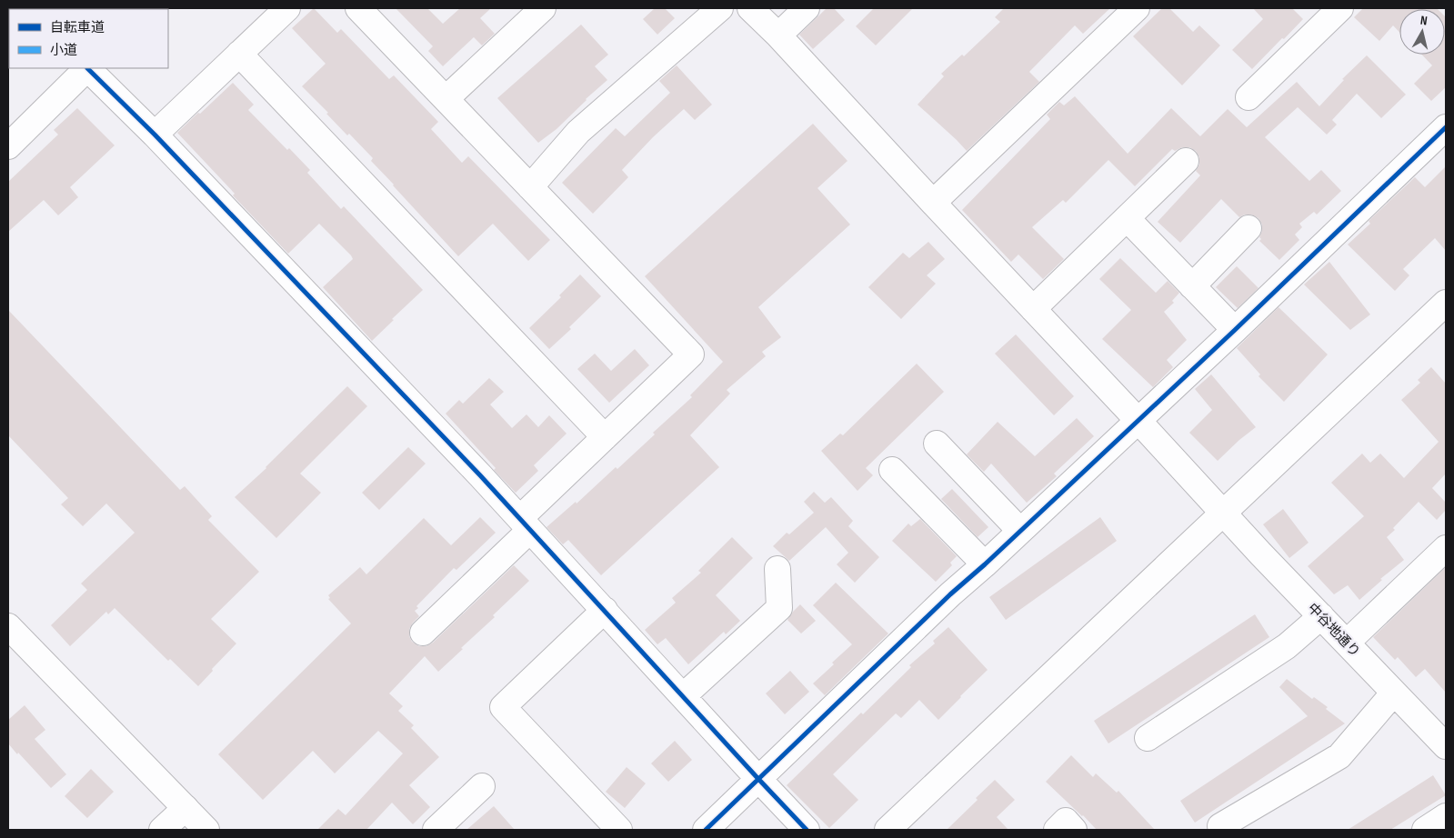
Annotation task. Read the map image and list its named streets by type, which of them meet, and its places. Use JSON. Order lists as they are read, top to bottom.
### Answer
{
  "streets": {
    "street": ["中谷地通り"]
  },
  "legend": ["自転車道", "小道"],
  "north": "top"
}
